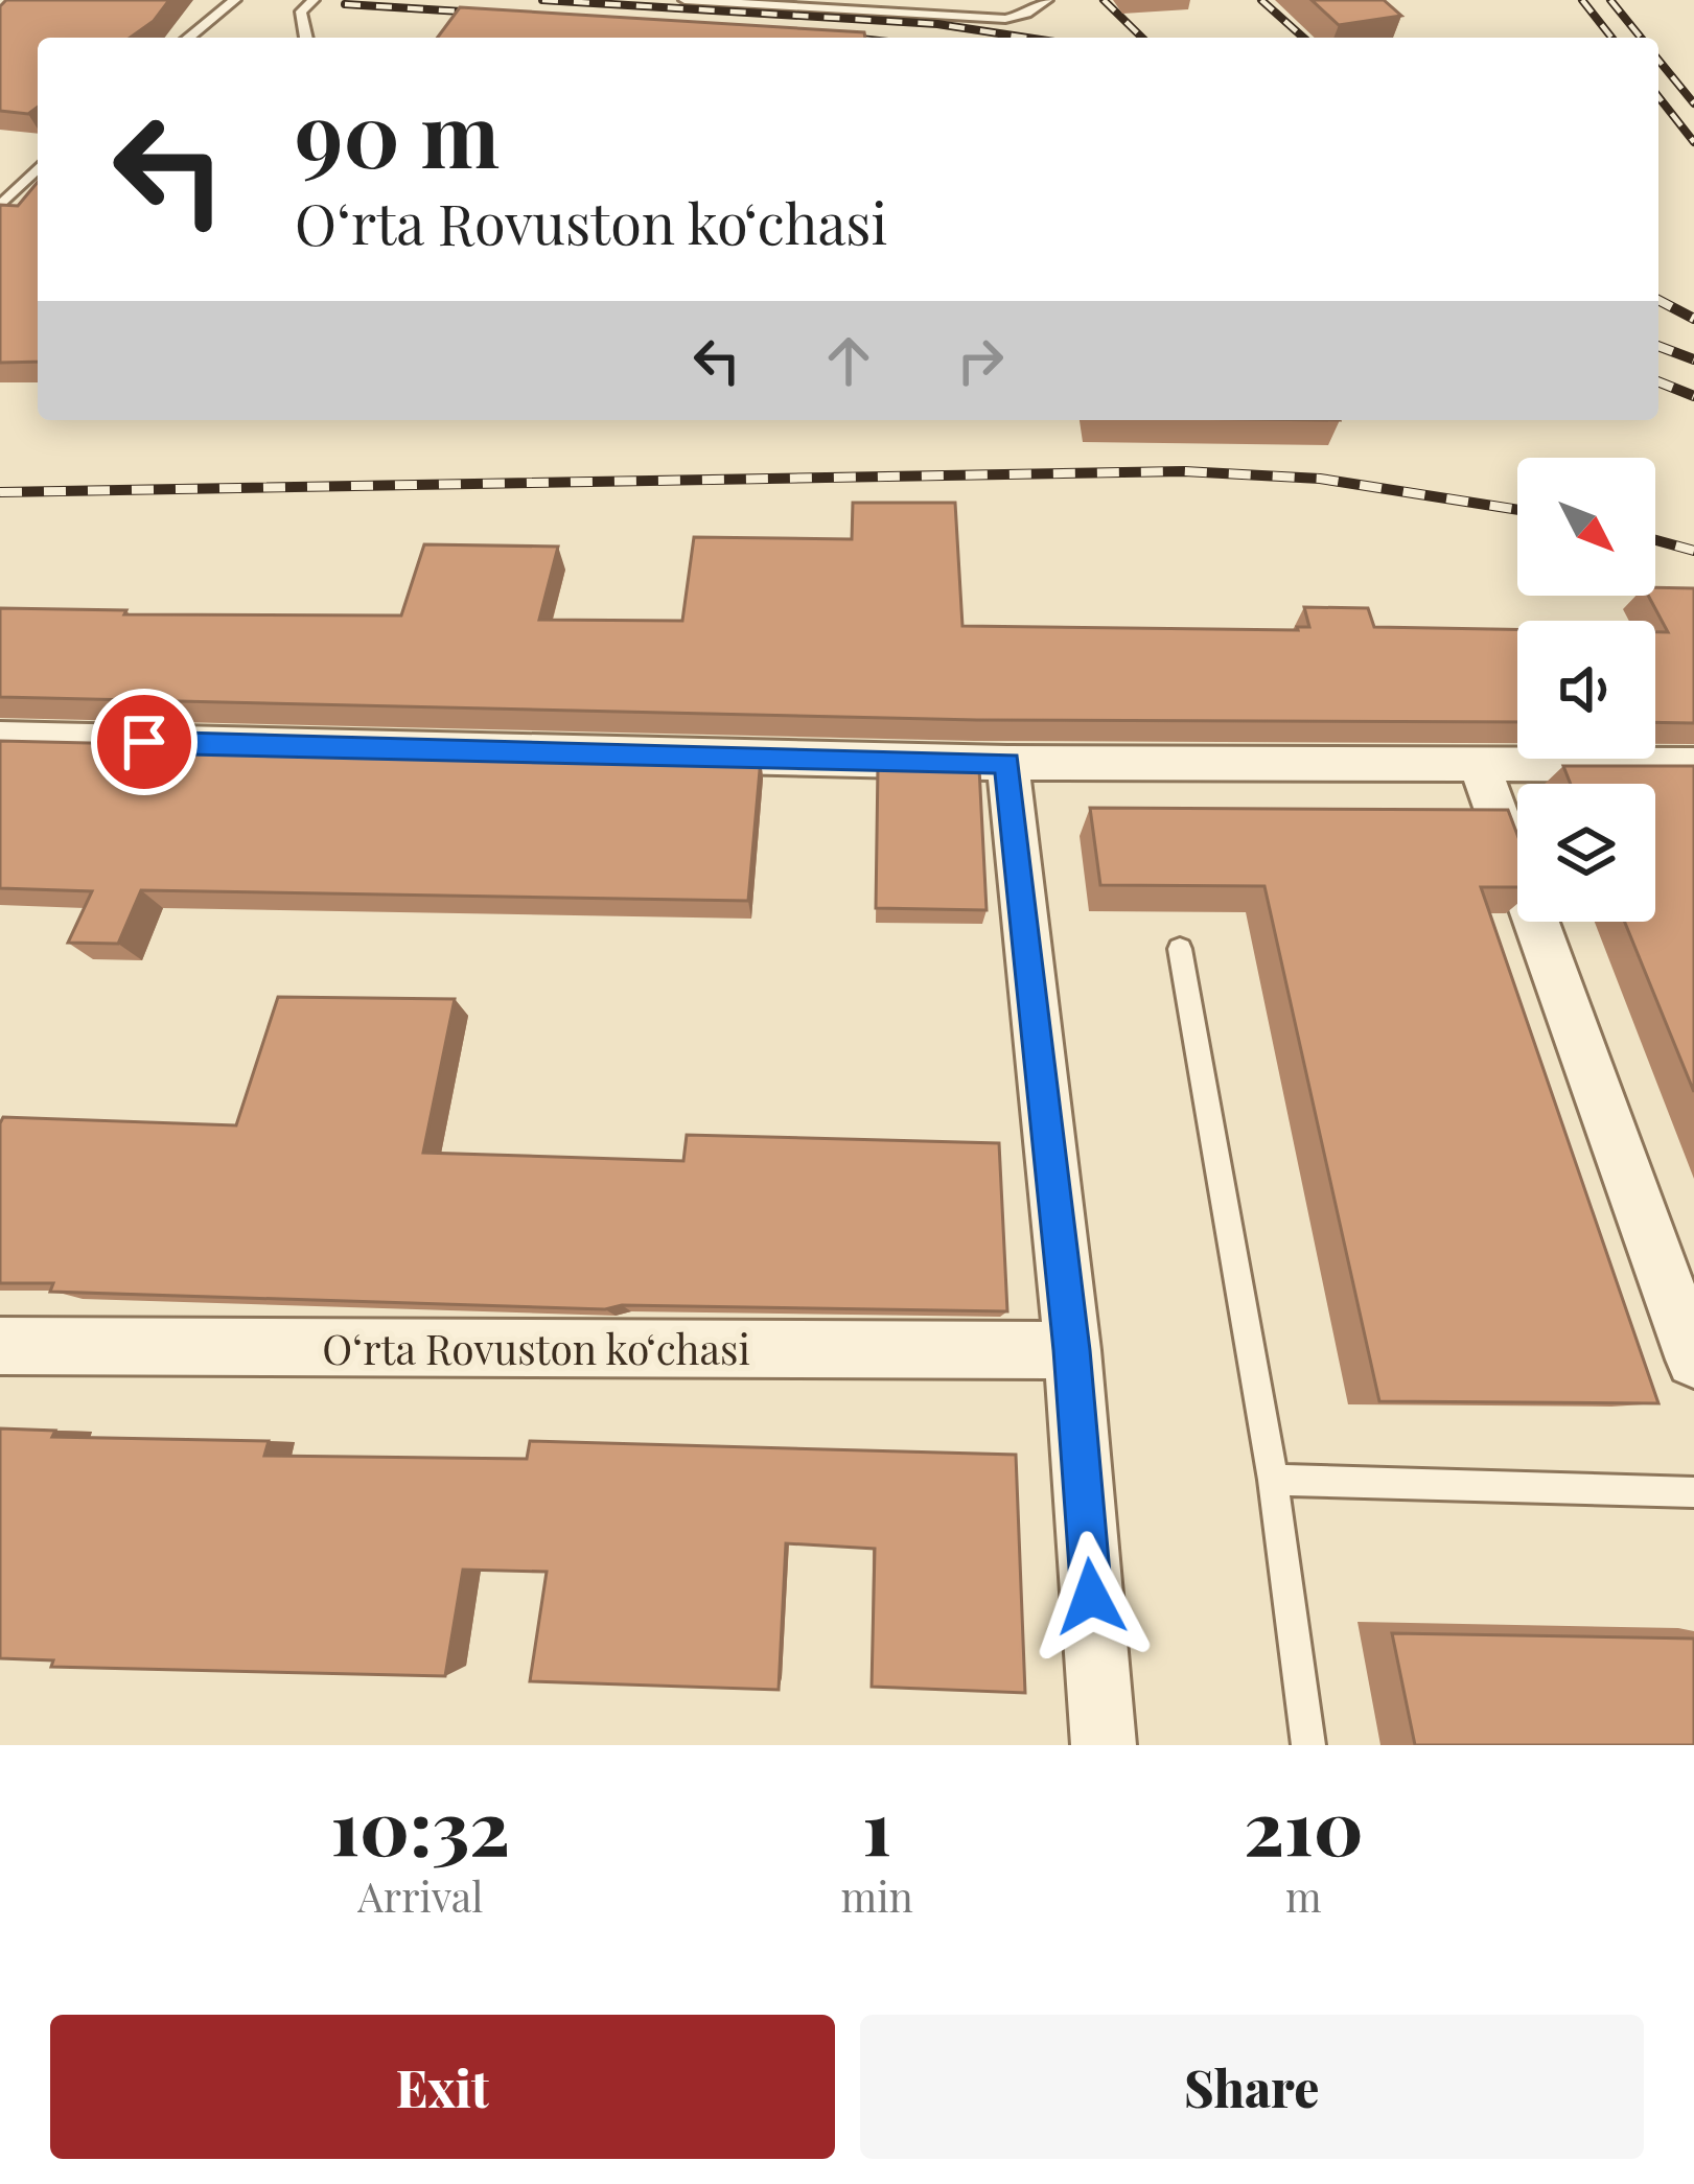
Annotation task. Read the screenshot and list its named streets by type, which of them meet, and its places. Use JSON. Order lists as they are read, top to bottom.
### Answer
{
  "streets": {
    "street": ["Oʻrta Rovuston koʻchasi"]
  },
  "north": "bottom right",
  "page": {
    "turn": ["90 m", "Oʻrta Rovuston koʻchasi"],
    "eta": [
      "10:32",
      "Arrival",
      "1",
      "min",
      "210",
      "m"
    ],
    "buttons": ["Exit", "Share"]
  }
}
